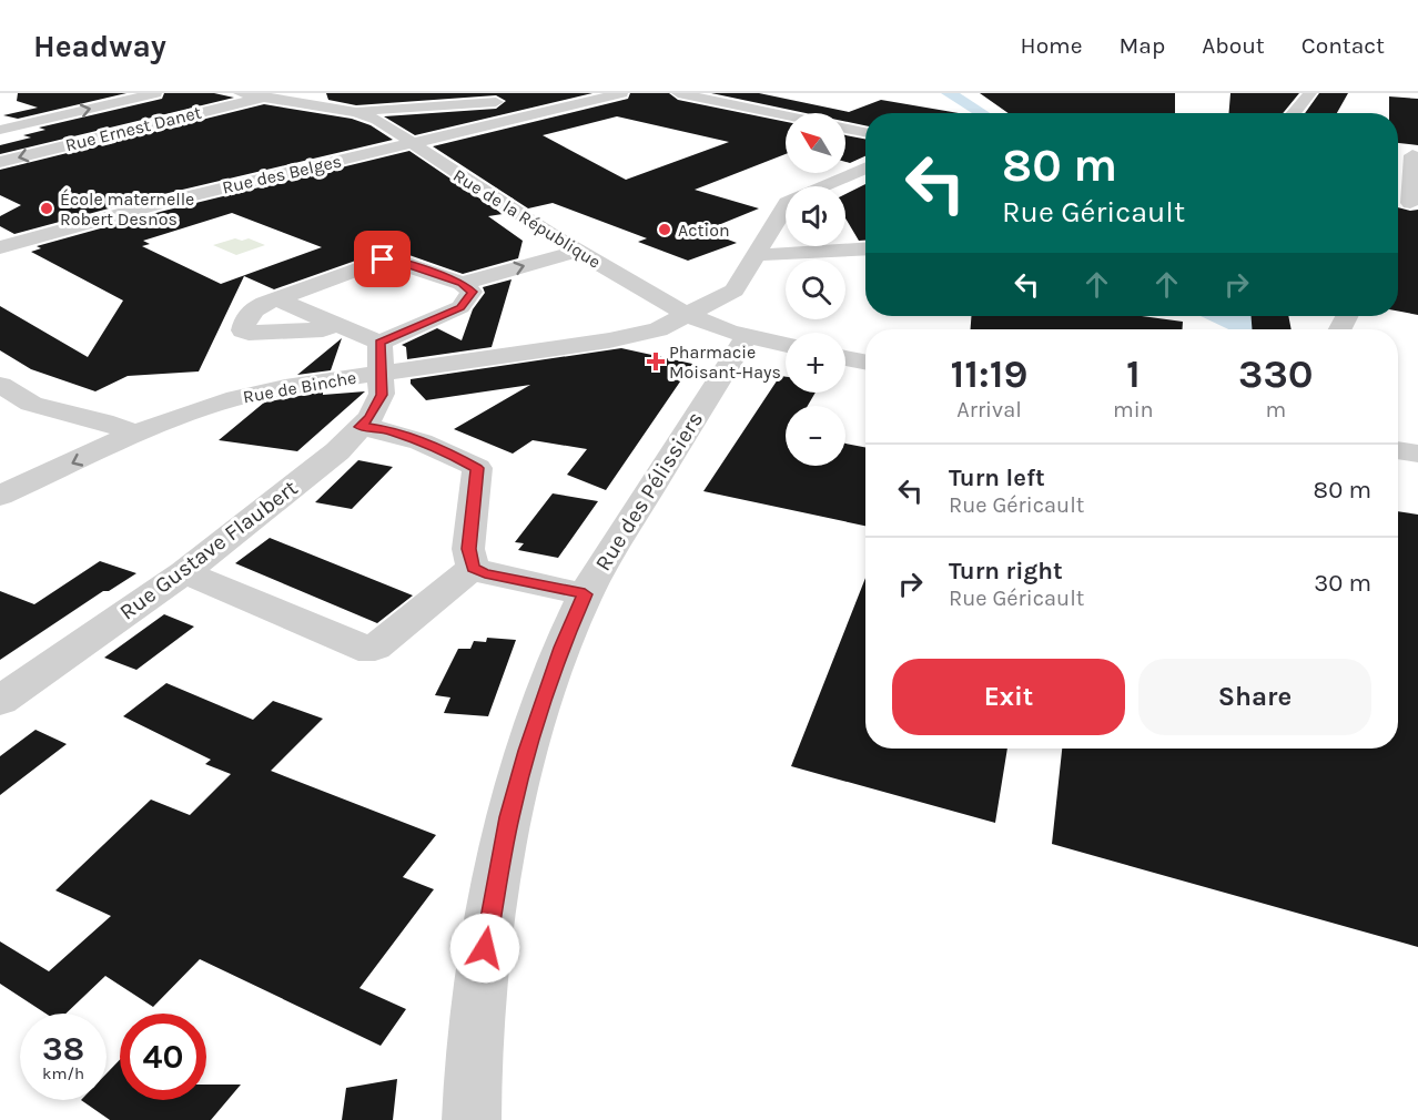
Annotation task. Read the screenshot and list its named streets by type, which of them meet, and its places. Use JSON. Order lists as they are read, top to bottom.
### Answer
{
  "streets": {
    "street": [
      "Rue Ernest Danet",
      "Rue des Belges",
      "Rue de la République",
      "Rue de Binche",
      "Rue des Pélissiers",
      "Rue Gustave Flaubert"
    ]
  },
  "crossings": [
    ["Rue Ernest Danet", "Rue de la République"],
    ["Rue des Belges", "Rue de la République"],
    ["Rue de la République", "Rue de Binche"],
    ["Rue de la République", "Rue des Pélissiers"],
    ["Rue de Binche", "Rue Gustave Flaubert"]
  ],
  "places": {
    "other": ["École maternelle Robert Desnos", "Action"],
    "health": ["Pharmacie Moisant-Hays"]
  },
  "north": "top left",
  "page": {
    "header": "Headway",
    "nav": [
      "Home",
      "Map",
      "About",
      "Contact"
    ],
    "map_buttons": ["+", "−"],
    "turn": ["80 m", "Rue Géricault"],
    "eta": [
      "11:19",
      "Arrival",
      "1",
      "min",
      "330",
      "m"
    ],
    "list": [
      {
        "name": "Turn left",
        "note": "Rue Géricault",
        "value": "80 m"
      },
      {
        "name": "Turn right",
        "note": "Rue Géricault",
        "value": "30 m"
      }
    ],
    "buttons": ["Exit", "Share"],
    "speed": "38 km/h",
    "limit": "40"
  }
}
